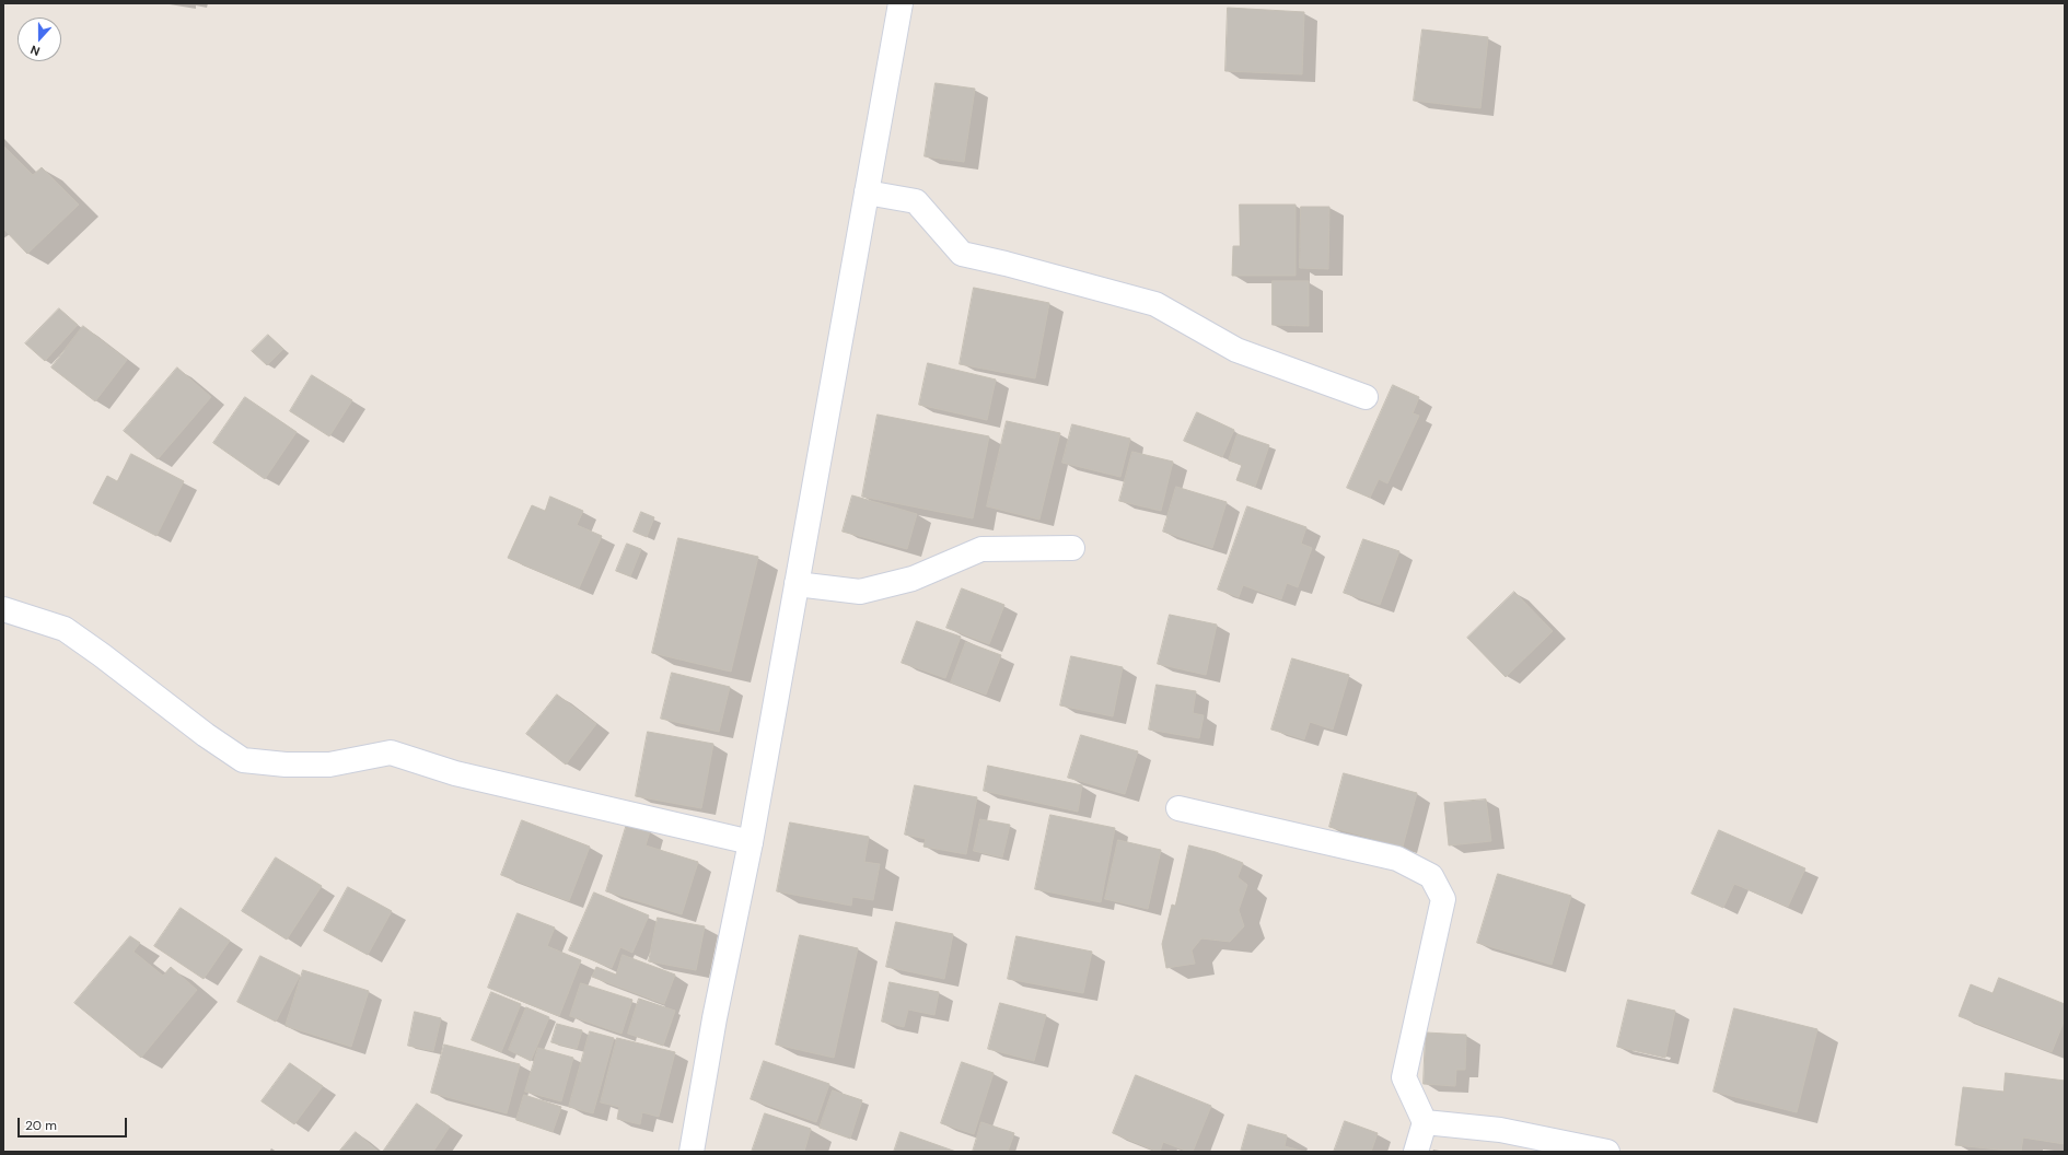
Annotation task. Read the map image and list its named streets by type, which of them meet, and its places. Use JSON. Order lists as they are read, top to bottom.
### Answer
{
  "scale_bar": "20 m",
  "north": "bottom"
}
